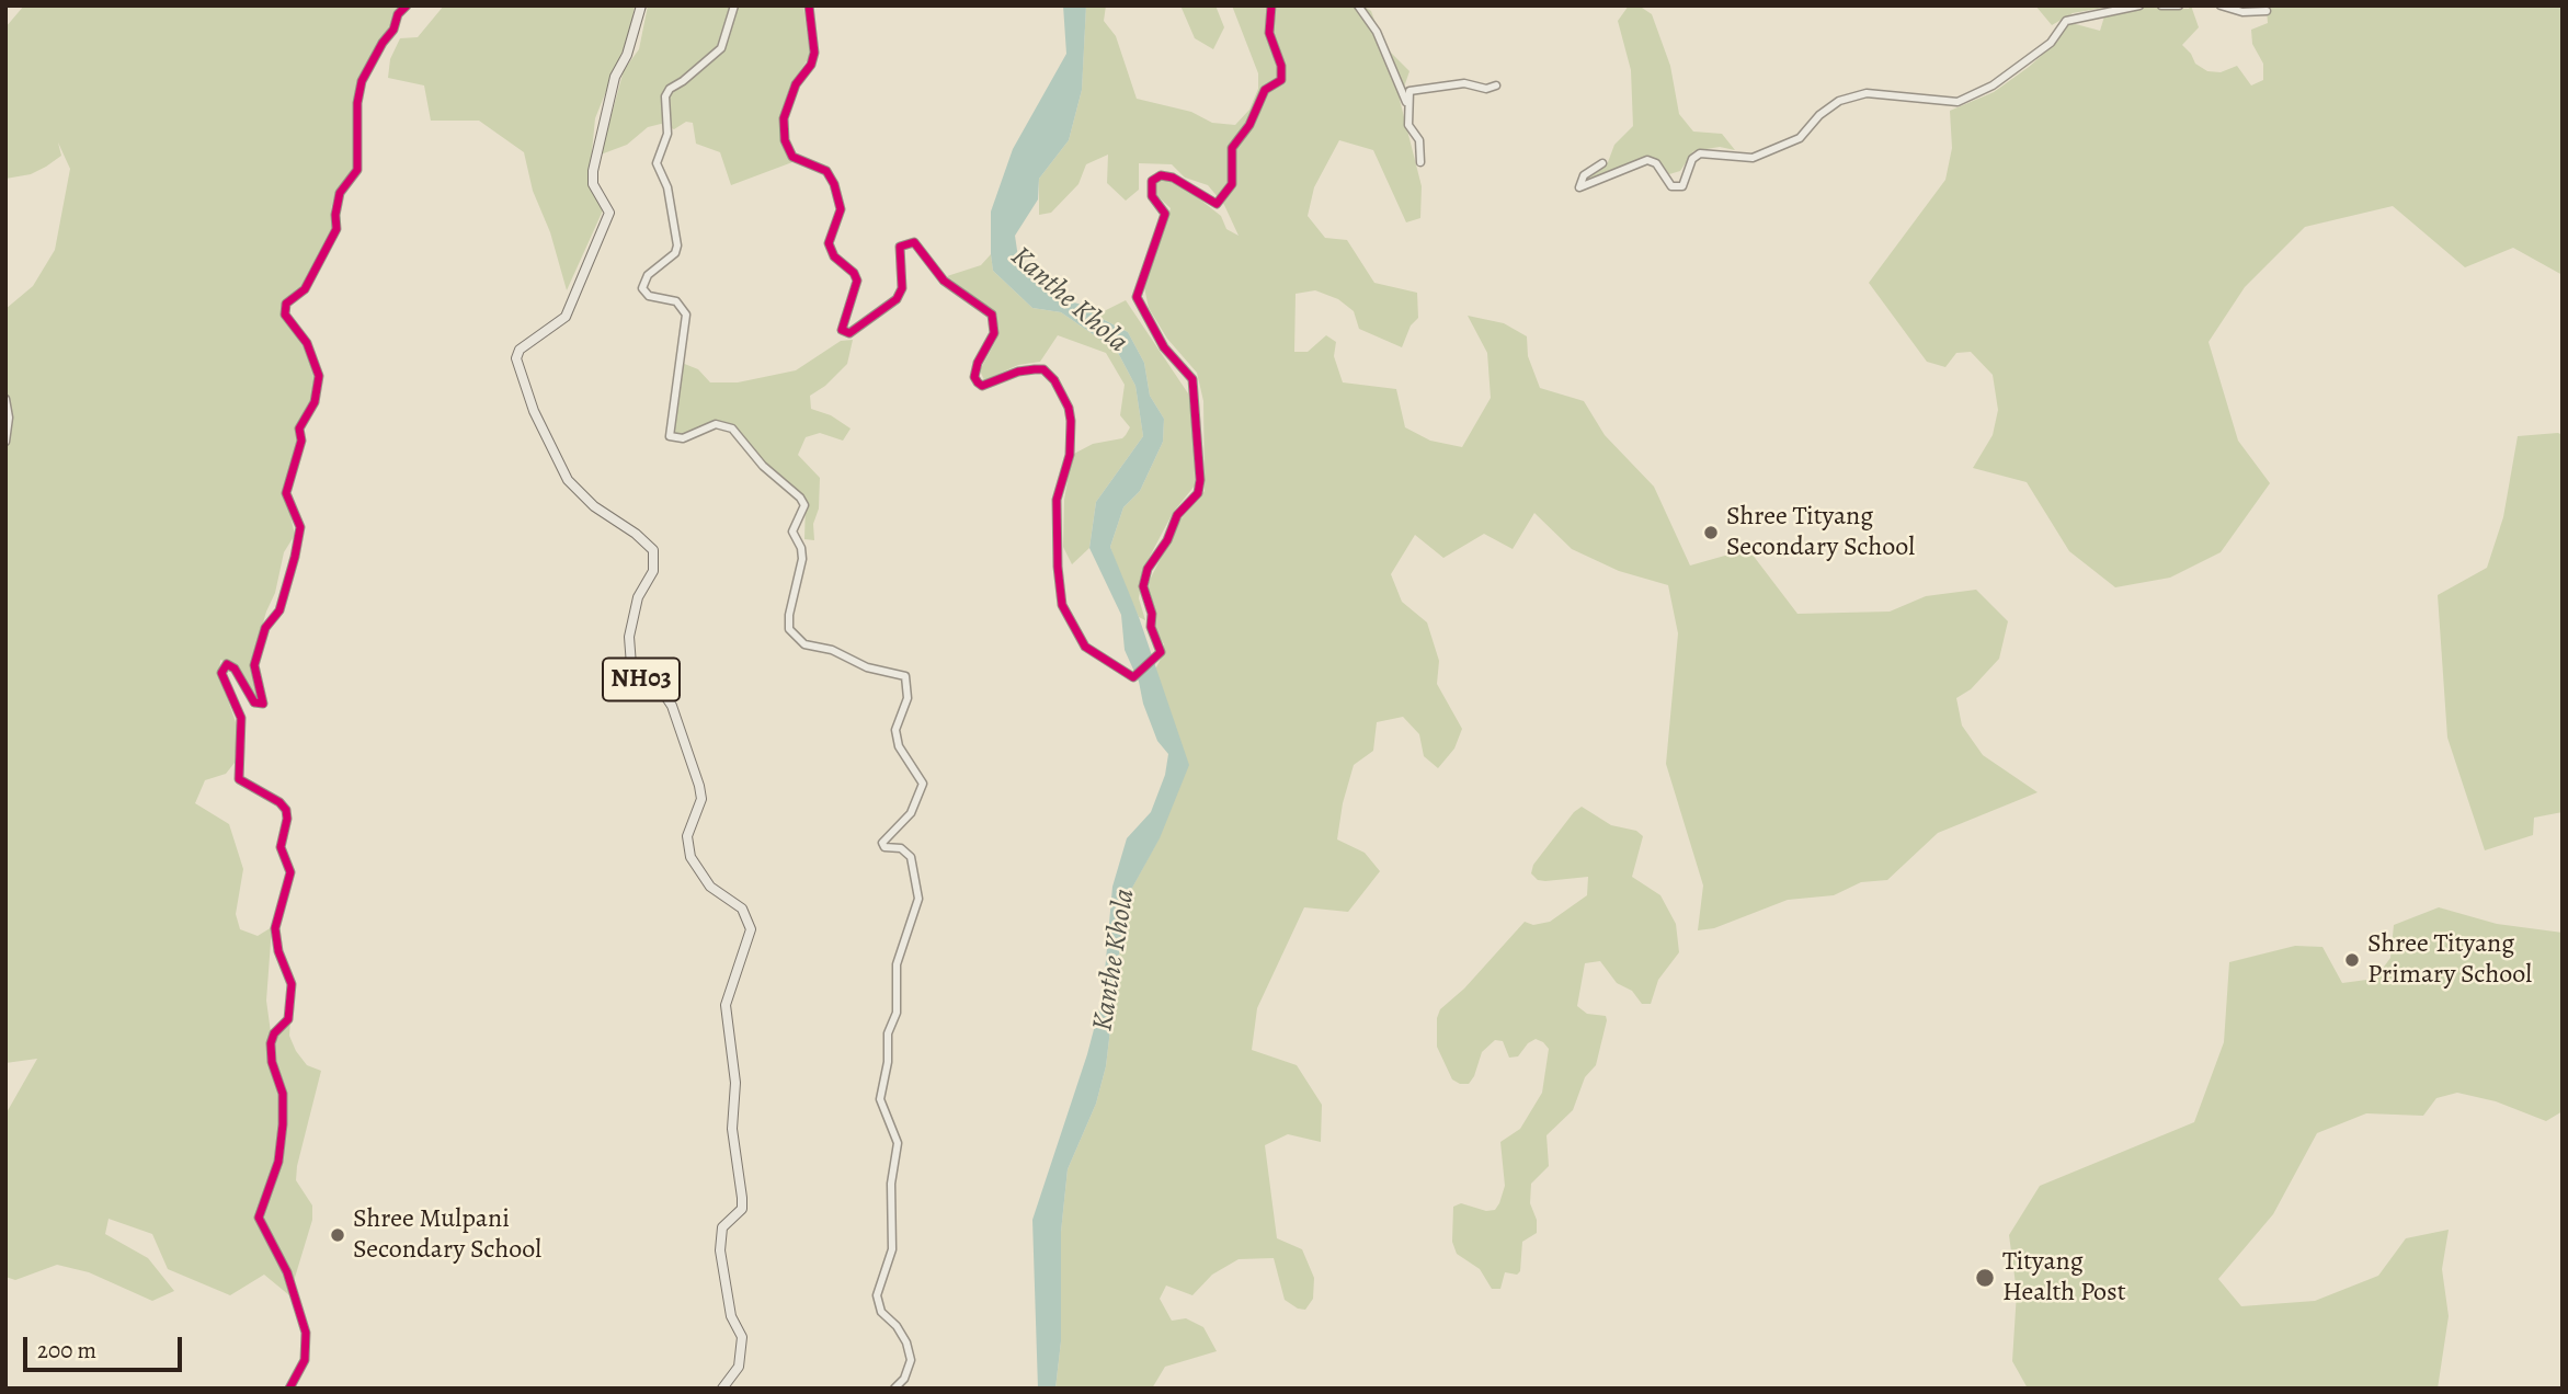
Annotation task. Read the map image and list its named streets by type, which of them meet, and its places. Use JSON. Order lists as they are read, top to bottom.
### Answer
{
  "streets": {
    "main road": ["NH03"]
  },
  "water": ["Kanthe Khola"],
  "places": [
    "Shree Tityang Secondary School",
    "Shree Tityang Primary School",
    "Shree Mulpani Secondary School",
    "Tityang Health Post"
  ],
  "scale_bar": "200 m"
}
